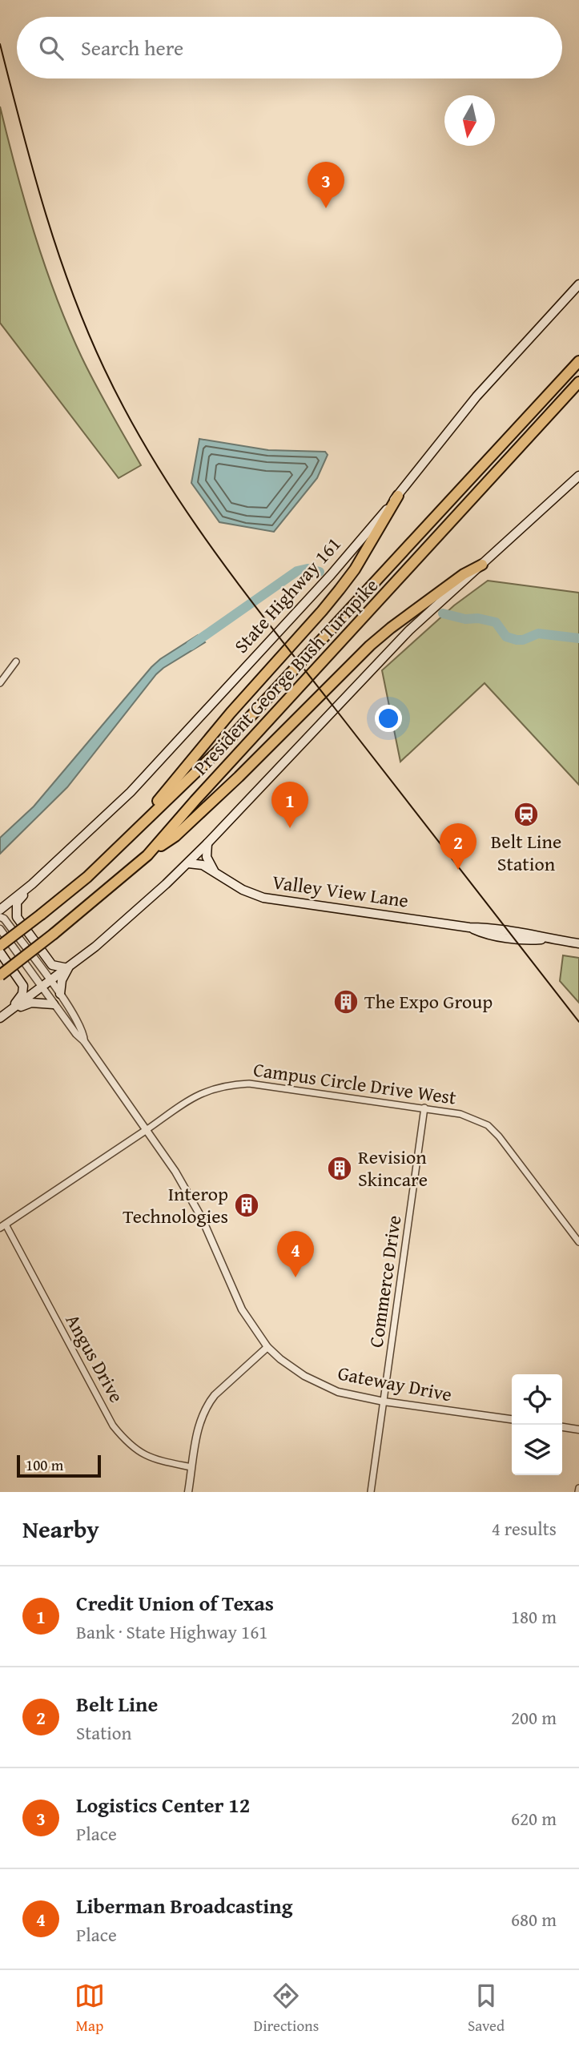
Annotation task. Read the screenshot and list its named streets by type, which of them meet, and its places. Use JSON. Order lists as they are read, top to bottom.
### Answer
{
  "streets": {
    "highway": ["President George Bush Turnpike"],
    "main road": ["State Highway 161", "Valley View Lane"],
    "street": [
      "Campus Circle Drive West",
      "Commerce Drive",
      "Angus Drive",
      "Gateway Drive"
    ]
  },
  "crossings": [
    ["Campus Circle Drive West", "Commerce Drive"],
    ["Campus Circle Drive West", "Gateway Drive"],
    ["Commerce Drive", "Gateway Drive"]
  ],
  "places": {
    "station": ["Belt Line Station"],
    "building": ["The Expo Group", "Revision Skincare", "Interop Technologies"]
  },
  "scale_bar": "100 m",
  "north": "bottom",
  "page": {
    "search": "Search here",
    "pins": [
      "3",
      "1",
      "2",
      "4"
    ],
    "scale": "100 m",
    "heading": ["Nearby", "4 results"],
    "list": [
      {
        "mark": "1",
        "name": "Credit Union of Texas",
        "note": "Bank · State Highway 161",
        "value": "180 m"
      },
      {
        "mark": "2",
        "name": "Belt Line",
        "note": "Station",
        "value": "200 m"
      },
      {
        "mark": "3",
        "name": "Logistics Center 12",
        "note": "Place",
        "value": "620 m"
      },
      {
        "mark": "4",
        "name": "Liberman Broadcasting",
        "note": "Place",
        "value": "680 m"
      }
    ],
    "nav": ["Map", "Directions", "Saved"]
  }
}
